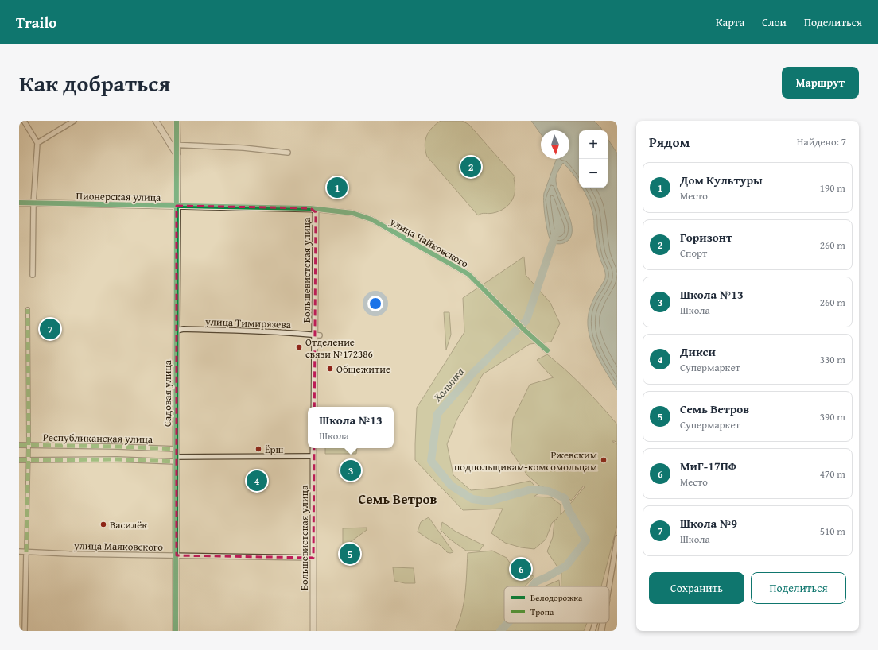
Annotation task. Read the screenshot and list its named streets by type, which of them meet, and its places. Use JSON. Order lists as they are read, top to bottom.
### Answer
{
  "streets": {
    "street": [
      "Пионерская улица",
      "улица Чайковского",
      "Большевистская улица",
      "улица Тимирязева",
      "Садовая улица",
      "Республиканская улица",
      "улица Маяковского"
    ]
  },
  "crossings": [
    ["Пионерская улица", "улица Чайковского"],
    ["Пионерская улица", "Большевистская улица"],
    ["Пионерская улица", "Садовая улица"],
    ["улица Чайковского", "Большевистская улица"],
    ["Большевистская улица", "улица Тимирязева"],
    ["Большевистская улица", "Республиканская улица"],
    ["Большевистская улица", "улица Маяковского"],
    ["улица Тимирязева", "Садовая улица"],
    ["Садовая улица", "Республиканская улица"],
    ["Садовая улица", "улица Маяковского"]
  ],
  "districts": ["Семь Ветров"],
  "water": ["Холынка"],
  "places": [
    "Отделение связи №172386",
    "Общежитие",
    "Ёрш",
    "Ржевским подпольщикам-комсомольцам",
    "Василёк"
  ],
  "legend": ["Велодорожка", "Тропа"],
  "north": "bottom",
  "page": {
    "header": "Trailo",
    "nav": ["Карта", "Слои", "Поделиться"],
    "title": "Как добраться",
    "buttons": [
      "Маршрут",
      ["Сохранить", "Поделиться"]
    ],
    "heading": ["Рядом", "Найдено: 7"],
    "map_buttons": ["+", "−"],
    "pins": [
      "2",
      "1",
      "7",
      "3",
      "4",
      "5",
      "6"
    ],
    "list": [
      {
        "mark": "1",
        "name": "Дом Культуры",
        "note": "Место",
        "value": "190 m"
      },
      {
        "mark": "2",
        "name": "Горизонт",
        "note": "Спорт",
        "value": "260 m"
      },
      {
        "mark": "3",
        "name": "Школа №13",
        "note": "Школа",
        "value": "260 m"
      },
      {
        "mark": "4",
        "name": "Дикси",
        "note": "Супермаркет",
        "value": "330 m"
      },
      {
        "mark": "5",
        "name": "Семь Ветров",
        "note": "Супермаркет",
        "value": "390 m"
      },
      {
        "mark": "6",
        "name": "МиГ-17ПФ",
        "note": "Место",
        "value": "470 m"
      },
      {
        "mark": "7",
        "name": "Школа №9",
        "note": "Школа",
        "value": "510 m"
      }
    ],
    "popup": ["Школа №13", "Школа"]
  }
}
